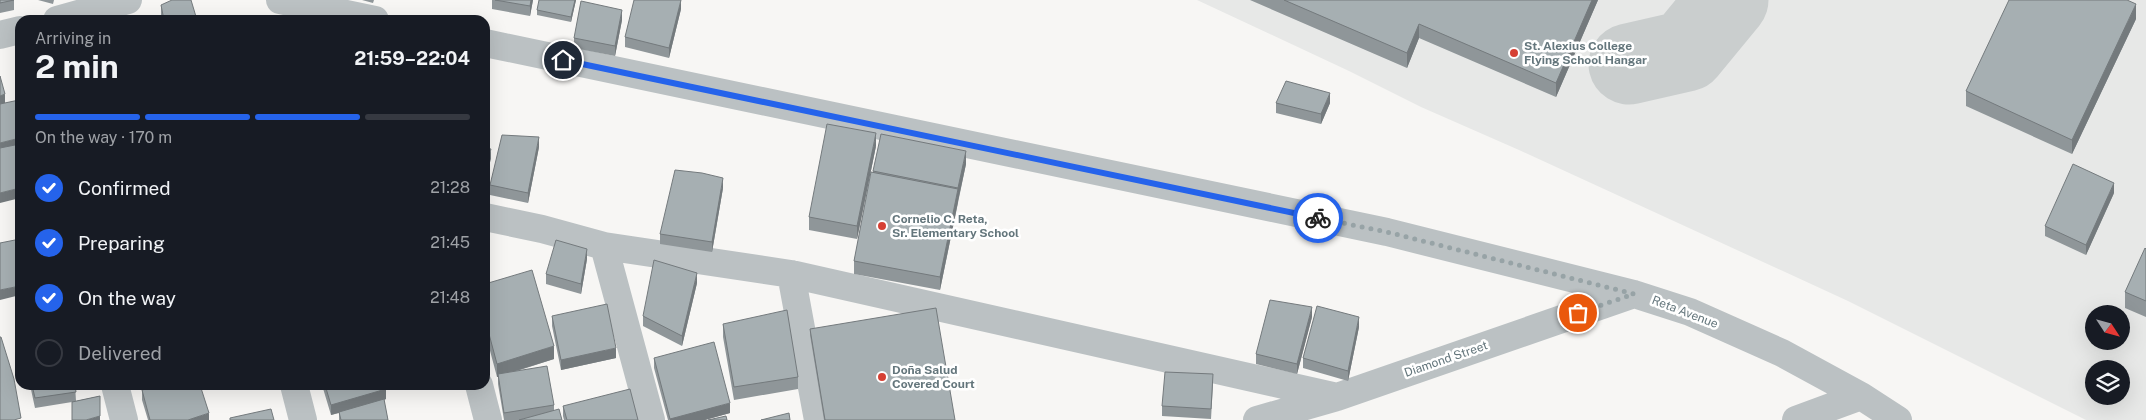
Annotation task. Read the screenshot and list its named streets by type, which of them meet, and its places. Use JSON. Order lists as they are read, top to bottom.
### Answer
{
  "streets": {
    "street": ["Reta Avenue", "Diamond Street"]
  },
  "crossings": [
    ["Reta Avenue", "Diamond Street"]
  ],
  "places": ["St. Alexius College Flying School Hangar", "Cornelio C. Reta, Sr. Elementary School", "Doña Salud Covered Court"],
  "north": "bottom right",
  "page": {
    "heading": ["2 min", "Arriving in", "21:59–22:04"],
    "bar": "On the way · 170 m",
    "list": [
      ["Confirmed", "21:28"],
      ["Preparing", "21:45"],
      ["On the way", "21:48"],
      "Delivered"
    ]
  }
}
